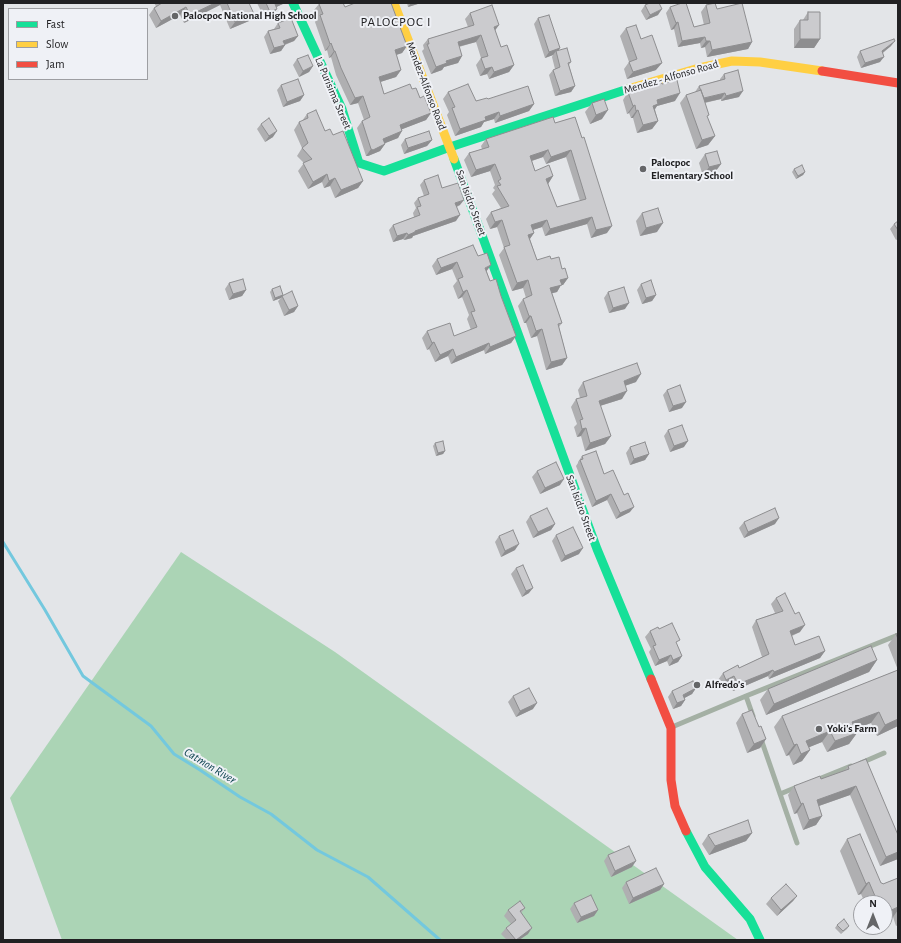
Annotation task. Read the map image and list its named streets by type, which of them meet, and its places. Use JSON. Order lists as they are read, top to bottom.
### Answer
{
  "streets": {
    "street": [
      "Mendez - Alfonso Road",
      "Mendez-Alfonso Road",
      "La Purisima Street",
      "San Isidro Street"
    ]
  },
  "crossings": [
    ["Mendez - Alfonso Road", "Mendez-Alfonso Road"],
    ["Mendez - Alfonso Road", "La Purisima Street"],
    ["Mendez - Alfonso Road", "San Isidro Street"],
    ["Mendez-Alfonso Road", "La Purisima Street"],
    ["Mendez-Alfonso Road", "San Isidro Street"],
    ["La Purisima Street", "San Isidro Street"]
  ],
  "districts": ["PALOCPOC I"],
  "water": ["Catmon River"],
  "places": [
    "Palocpoc National High School",
    "Palocpoc Elementary School",
    "Alfredo's",
    "Yoki's Farm"
  ],
  "legend": ["Fast", "Slow", "Jam"],
  "north": "top"
}
